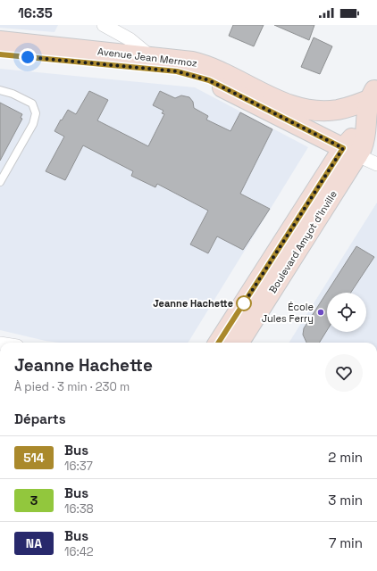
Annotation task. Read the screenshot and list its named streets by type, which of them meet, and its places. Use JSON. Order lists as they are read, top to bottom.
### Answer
{
  "streets": {
    "main road": ["Avenue Jean Mermoz", "Boulevard Amyot d'Inville"]
  },
  "crossings": [
    ["Avenue Jean Mermoz", "Boulevard Amyot d'Inville"]
  ],
  "places": ["Jeanne Hachette", "École Jules Ferry"],
  "lines": ["bus line 514"],
  "page": {
    "status": "16:35",
    "heading": [
      ["Jeanne Hachette", "À pied · 3 min · 230 m"],
      "Départs"
    ],
    "list": [
      {
        "mark": "514",
        "name": "Bus",
        "note": "16:37",
        "value": "2 min"
      },
      {
        "mark": "3",
        "name": "Bus",
        "note": "16:38",
        "value": "3 min"
      },
      {
        "mark": "NA",
        "name": "Bus",
        "note": "16:42",
        "value": "7 min"
      }
    ]
  }
}
